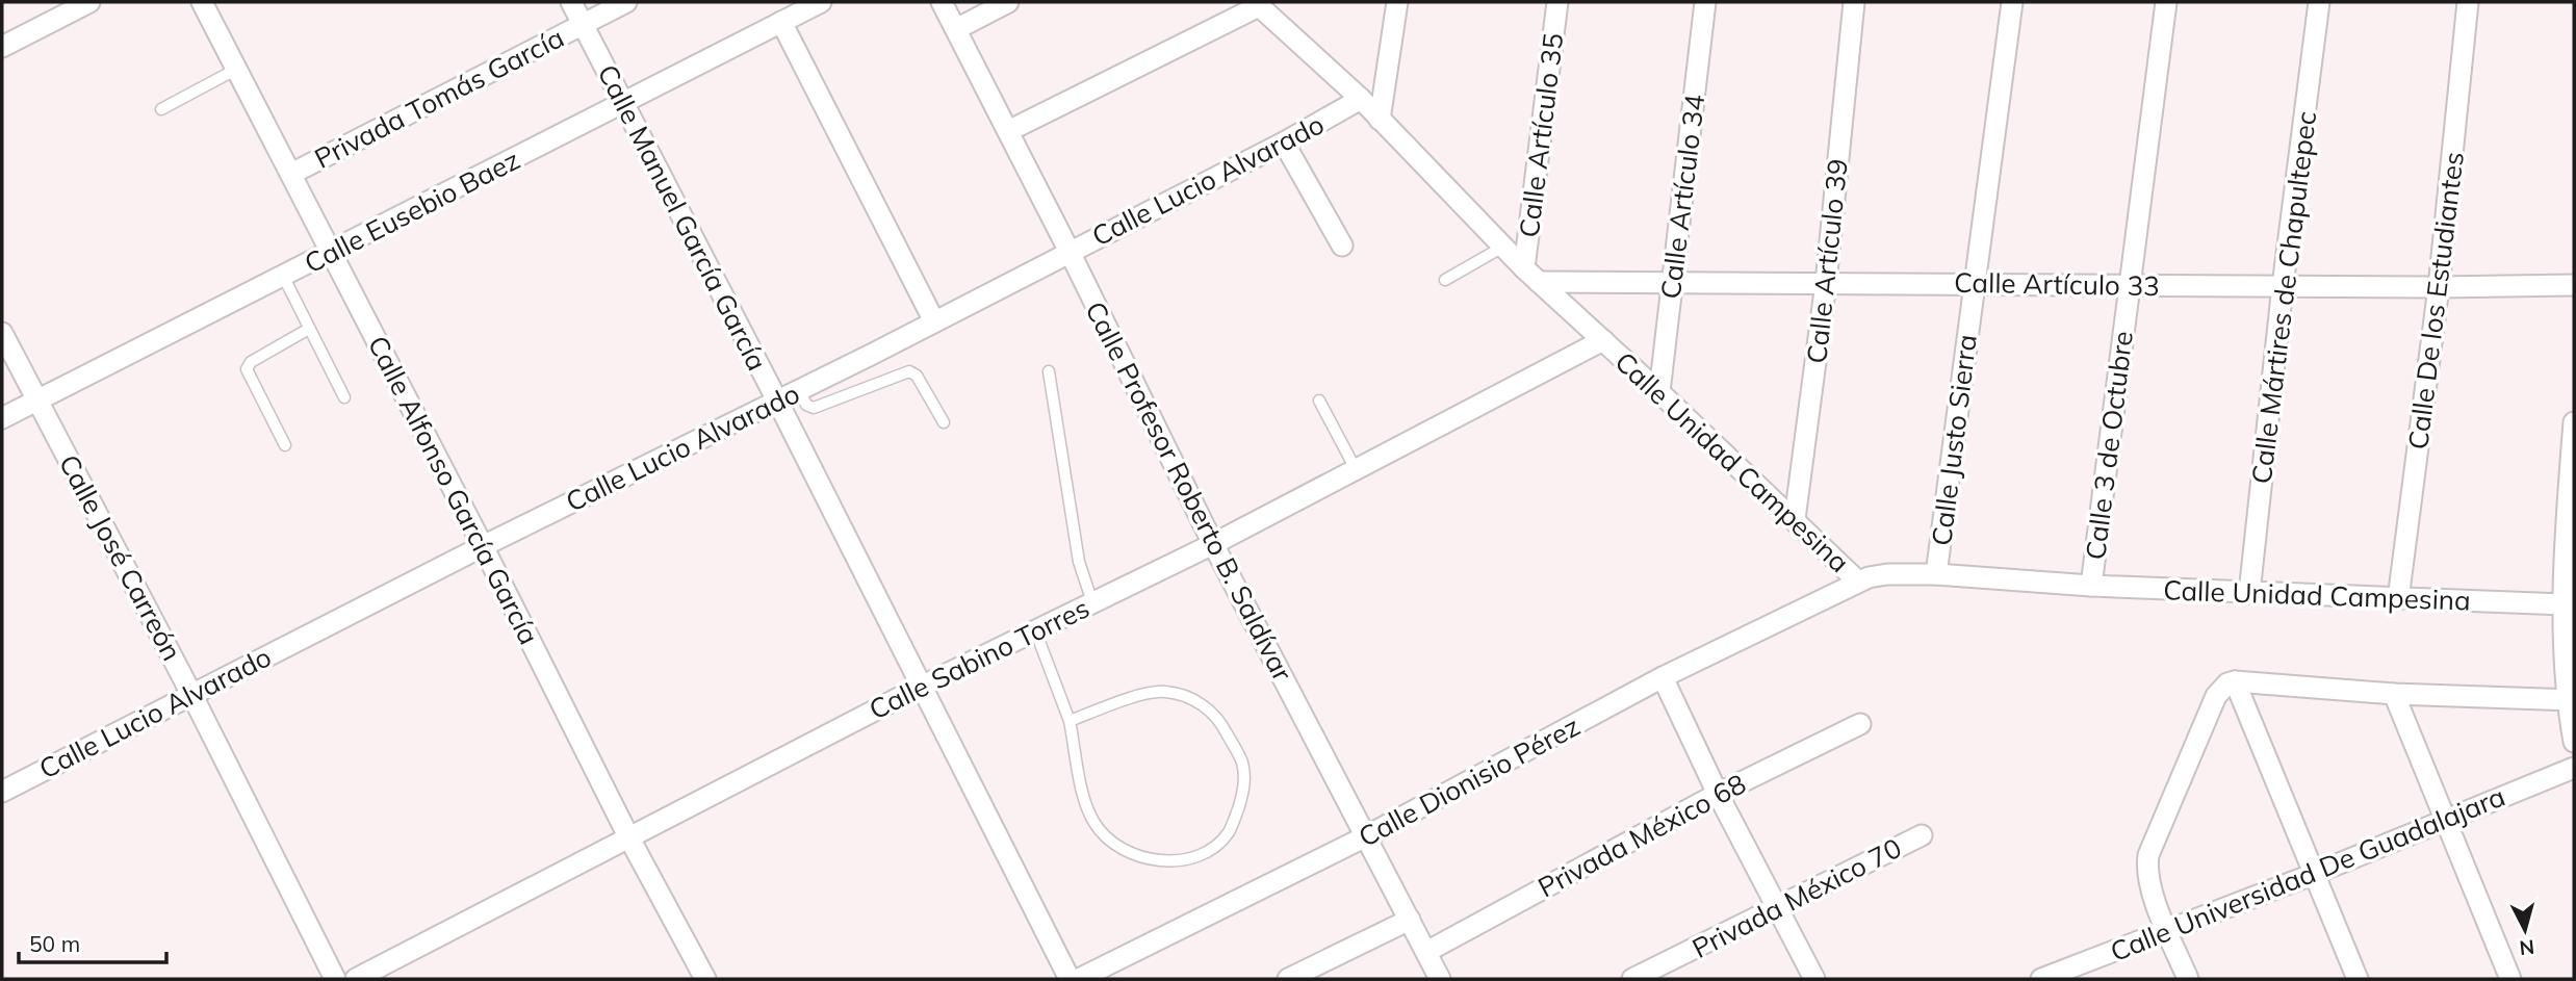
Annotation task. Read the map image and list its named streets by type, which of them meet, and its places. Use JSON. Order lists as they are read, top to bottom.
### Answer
{
  "streets": {
    "street": [
      "Privada Tomás García",
      "Calle Artículo 35",
      "Calle Lucio Alvarado",
      "Calle Artículo 34",
      "Calle Eusebio Baez",
      "Calle Manuel García García",
      "Calle Artículo 39",
      "Calle Artículo 33",
      "Calle Mártires de Chapultepec",
      "Calle De los Estudiantes",
      "Calle Justo Sierra",
      "Calle 3 de Octubre",
      "Calle Unidad Campesina",
      "Calle Alfonso García García",
      "Calle Profesor Roberto B. Saldívar",
      "Calle José Carreón",
      "Calle Sabino Torres",
      "Calle Dionisio Pérez",
      "Privada México 68",
      "Calle Universidad De Guadalajara",
      "Privada México 70"
    ]
  },
  "crossings": [
    ["Privada Tomás García", "Calle Manuel García García"],
    ["Privada Tomás García", "Calle Alfonso García García"],
    ["Calle Artículo 35", "Calle Artículo 33"],
    ["Calle Artículo 35", "Calle Unidad Campesina"],
    ["Calle Lucio Alvarado", "Calle Manuel García García"],
    ["Calle Lucio Alvarado", "Calle Unidad Campesina"],
    ["Calle Lucio Alvarado", "Calle Alfonso García García"],
    ["Calle Lucio Alvarado", "Calle Profesor Roberto B. Saldívar"],
    ["Calle Lucio Alvarado", "Calle José Carreón"],
    ["Calle Artículo 34", "Calle Artículo 33"],
    ["Calle Artículo 34", "Calle Unidad Campesina"],
    ["Calle Eusebio Baez", "Calle Manuel García García"],
    ["Calle Eusebio Baez", "Calle Alfonso García García"],
    ["Calle Eusebio Baez", "Calle José Carreón"],
    ["Calle Manuel García García", "Calle Sabino Torres"],
    ["Calle Artículo 39", "Calle Artículo 33"],
    ["Calle Artículo 39", "Calle Unidad Campesina"],
    ["Calle Artículo 33", "Calle Mártires de Chapultepec"],
    ["Calle Artículo 33", "Calle De los Estudiantes"],
    ["Calle Artículo 33", "Calle Justo Sierra"],
    ["Calle Artículo 33", "Calle 3 de Octubre"],
    ["Calle Artículo 33", "Calle Unidad Campesina"],
    ["Calle Mártires de Chapultepec", "Calle Unidad Campesina"],
    ["Calle De los Estudiantes", "Calle Unidad Campesina"],
    ["Calle Justo Sierra", "Calle Unidad Campesina"],
    ["Calle 3 de Octubre", "Calle Unidad Campesina"],
    ["Calle Unidad Campesina", "Calle Sabino Torres"],
    ["Calle Unidad Campesina", "Calle Dionisio Pérez"],
    ["Calle Alfonso García García", "Calle Sabino Torres"],
    ["Calle Profesor Roberto B. Saldívar", "Calle Sabino Torres"],
    ["Calle Profesor Roberto B. Saldívar", "Calle Dionisio Pérez"],
    ["Calle Profesor Roberto B. Saldívar", "Privada México 68"]
  ],
  "scale_bar": "50 m",
  "north": "bottom"
}
